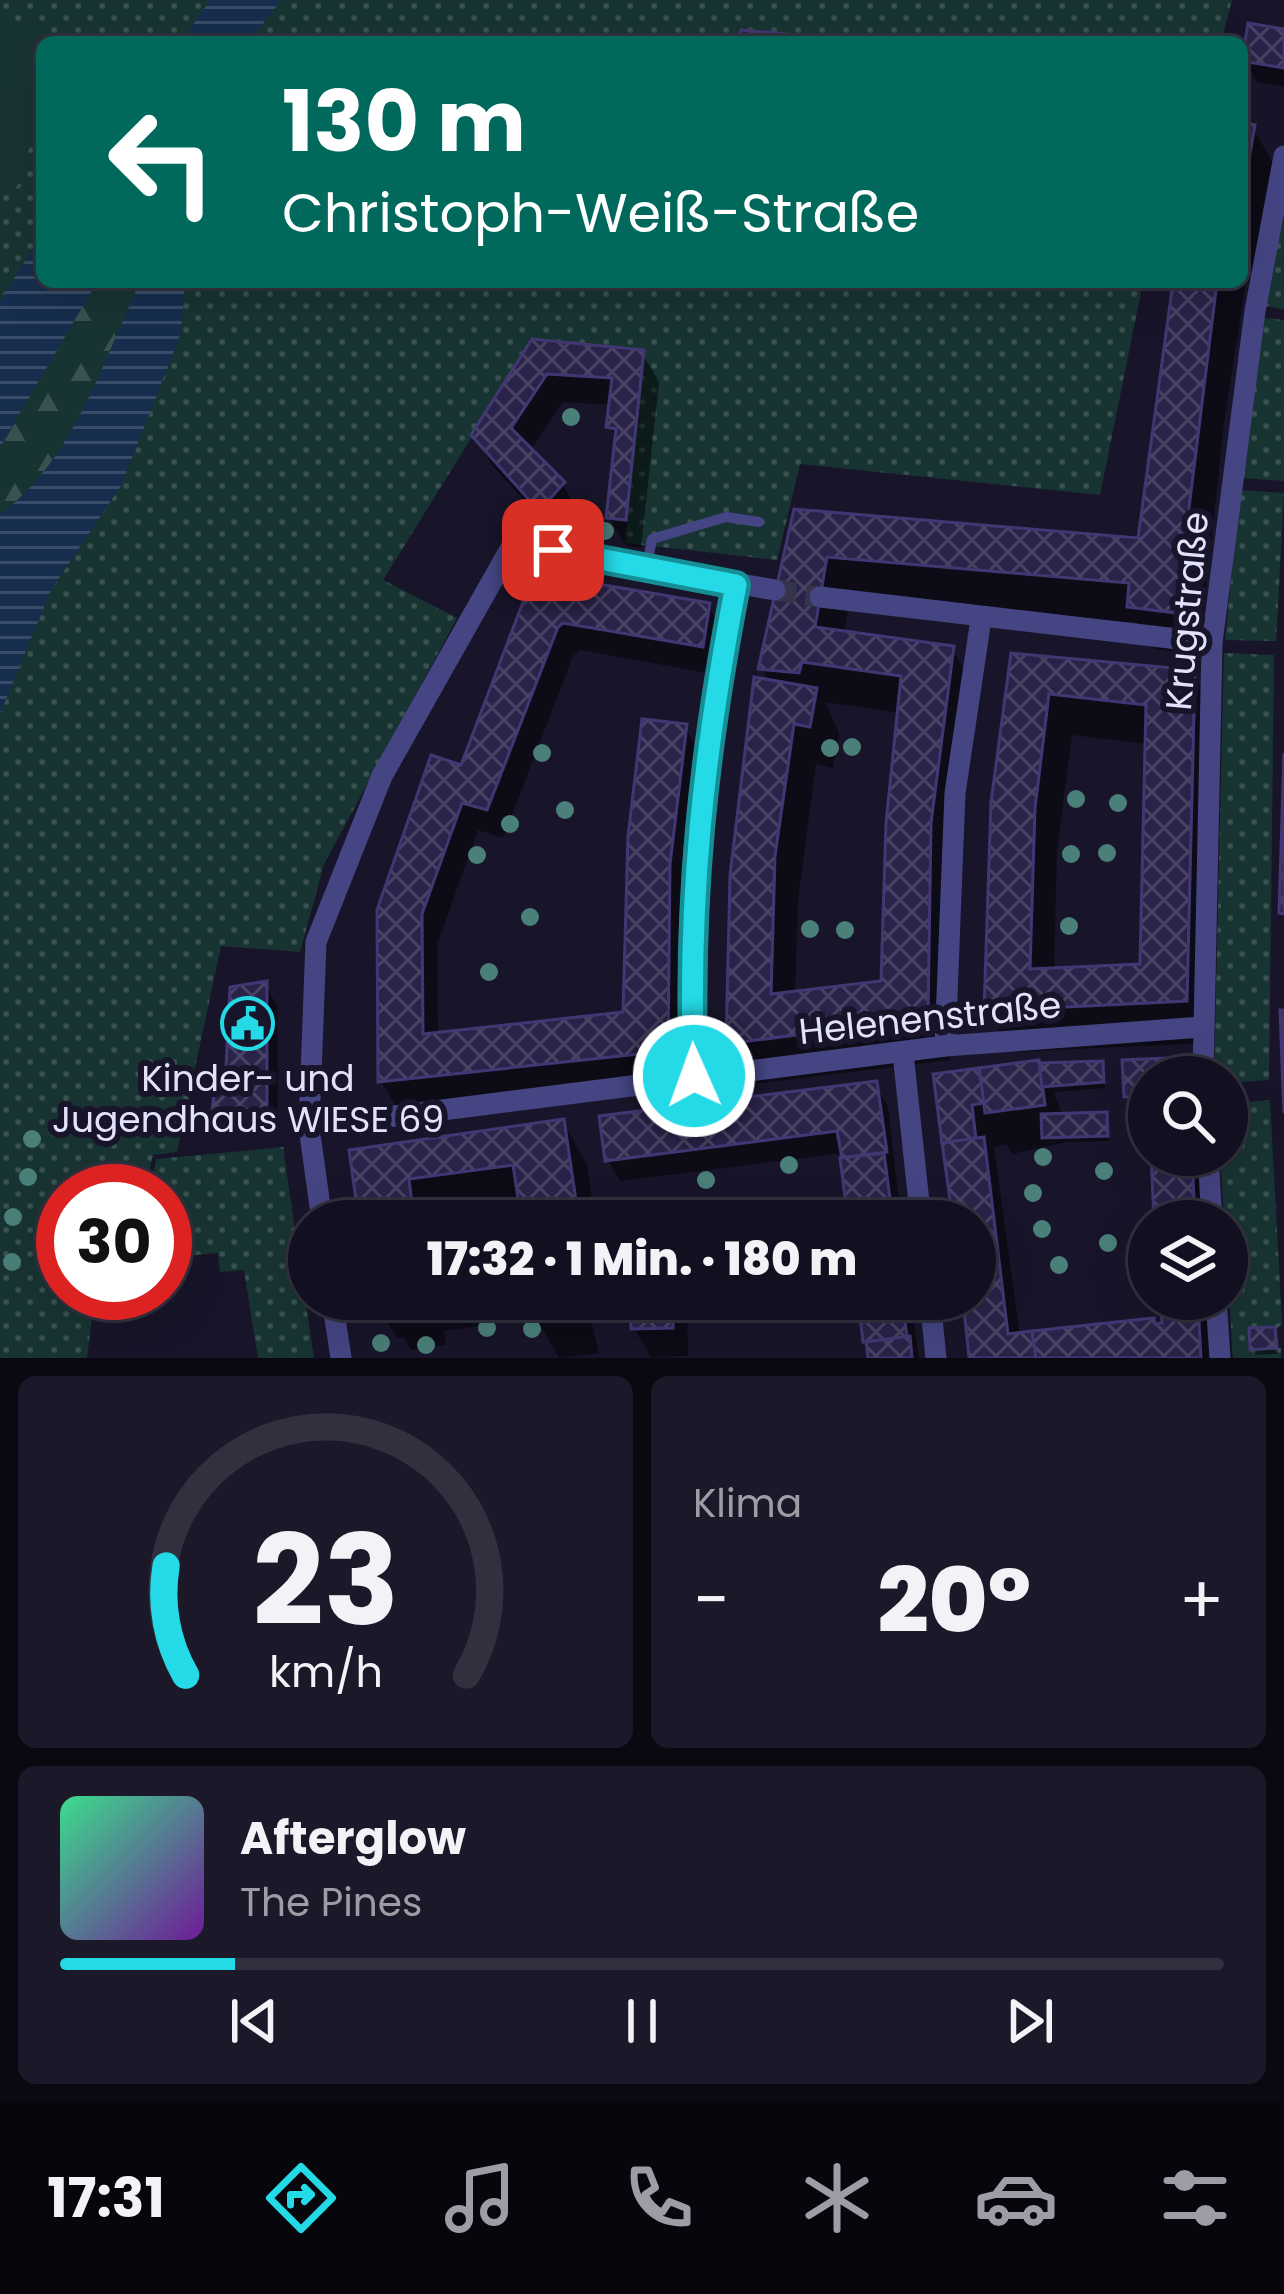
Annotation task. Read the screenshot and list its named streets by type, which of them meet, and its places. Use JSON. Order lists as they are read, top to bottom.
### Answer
{
  "streets": {
    "street": ["Krugstraße", "Helenenstraße"]
  },
  "crossings": [
    ["Krugstraße", "Helenenstraße"]
  ],
  "places": {
    "public building": ["Kinder- und Jugendhaus WIESE 69"]
  },
  "page": {
    "turn": ["130 m", "Christoph-Weiß-Straße"],
    "limit": "30",
    "trip": "17:32 · 1 Min. · 180 m",
    "tile": "Klima",
    "heat": ["−", "20°", "+"],
    "song": ["Afterglow", "The Pines"],
    "tabs": "17:31",
    "gauge": ["23", "km/h"]
  }
}
